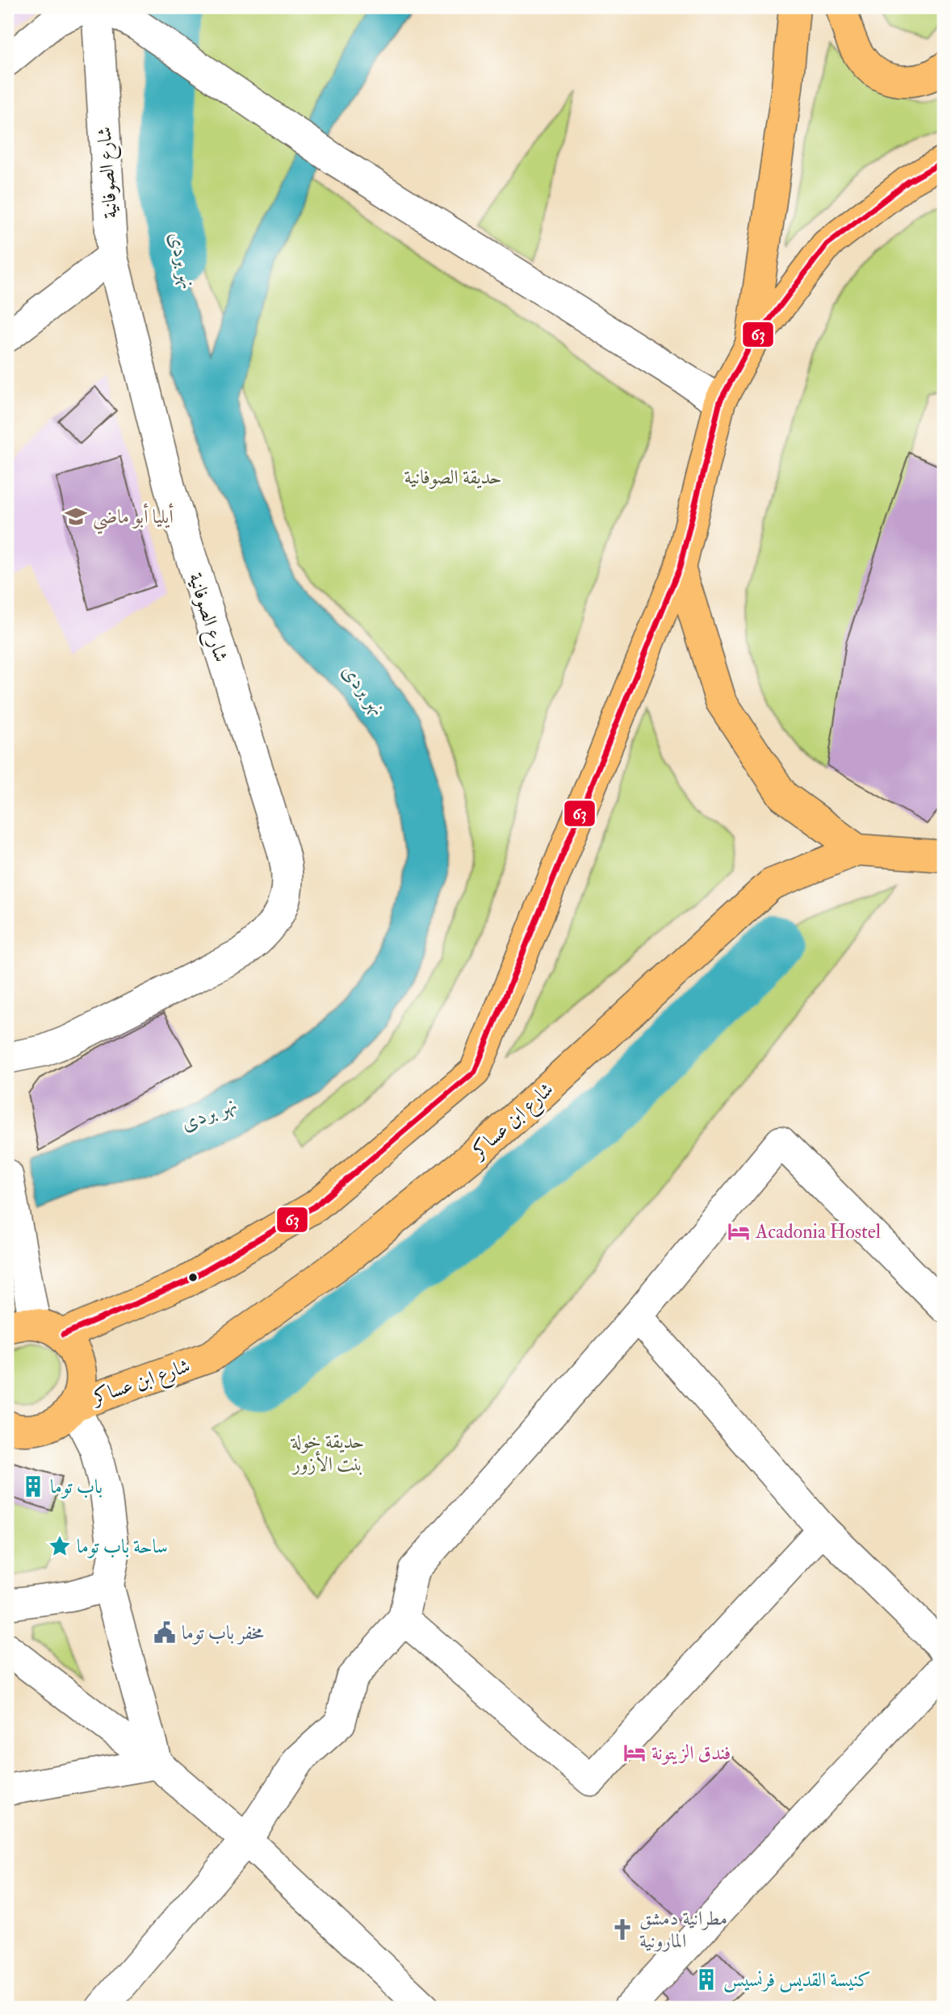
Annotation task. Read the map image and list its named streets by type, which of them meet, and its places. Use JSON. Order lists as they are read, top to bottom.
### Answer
{
  "streets": {
    "main road": ["شارع ابن عساكر"],
    "street": ["شارع الصوفانية"]
  },
  "water": ["نهر بردى"],
  "parks": ["حديقة الصوفانية", "حديقة خولة بنت الأزور"],
  "places": {
    "school or university": ["أيليا أبو ماضي"],
    "hotel": ["Acadonia Hostel", "فندق الزيتونة"],
    "building": ["باب توما", "كنيسة القديس فرنسيس"],
    "place": ["ساحة باب توما"],
    "public building": ["مخفر باب توما"],
    "church": ["مطرانية دمشق المارونية"]
  },
  "lines": ["transit line 63"]
}
